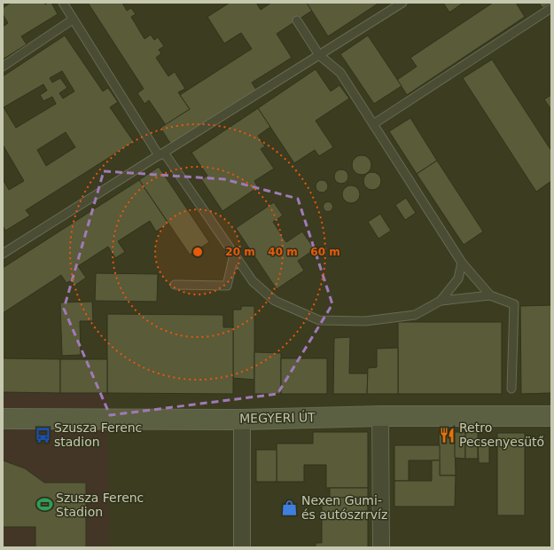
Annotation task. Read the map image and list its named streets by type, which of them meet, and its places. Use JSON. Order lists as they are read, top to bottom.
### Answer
{
  "streets": {
    "main road": ["MEGYERI ÚT"]
  },
  "places": {
    "bus stop": ["Szusza Ferenc stadion"],
    "restaurant": ["Retro Pecsenyesütő"],
    "sports": ["Szusza Ferenc Stadion"],
    "shop": ["Nexen Gumi- és autószrrvíz"]
  },
  "rings": ["20 m", "40 m", "60 m"]
}
